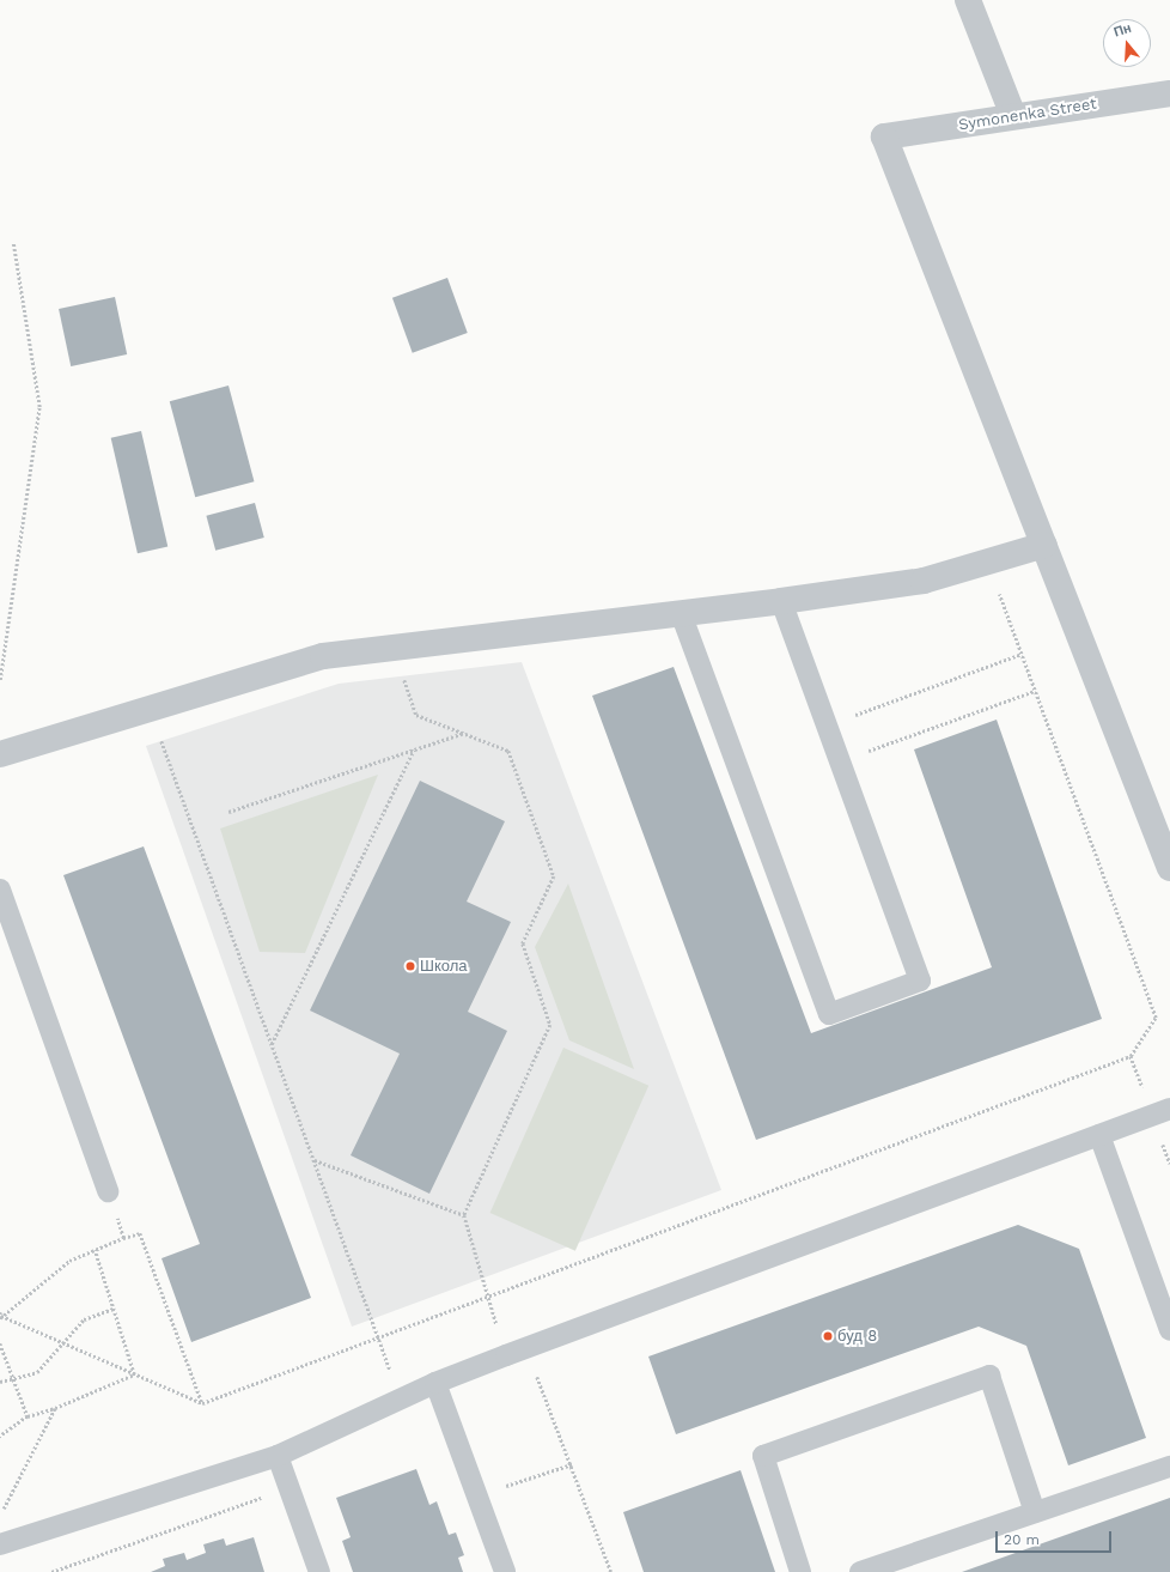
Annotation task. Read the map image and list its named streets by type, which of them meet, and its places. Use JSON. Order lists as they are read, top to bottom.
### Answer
{
  "streets": {
    "street": ["Symonenka Street"]
  },
  "places": ["Школа", "буд 8"],
  "scale_bar": "20 m",
  "north": "top"
}
